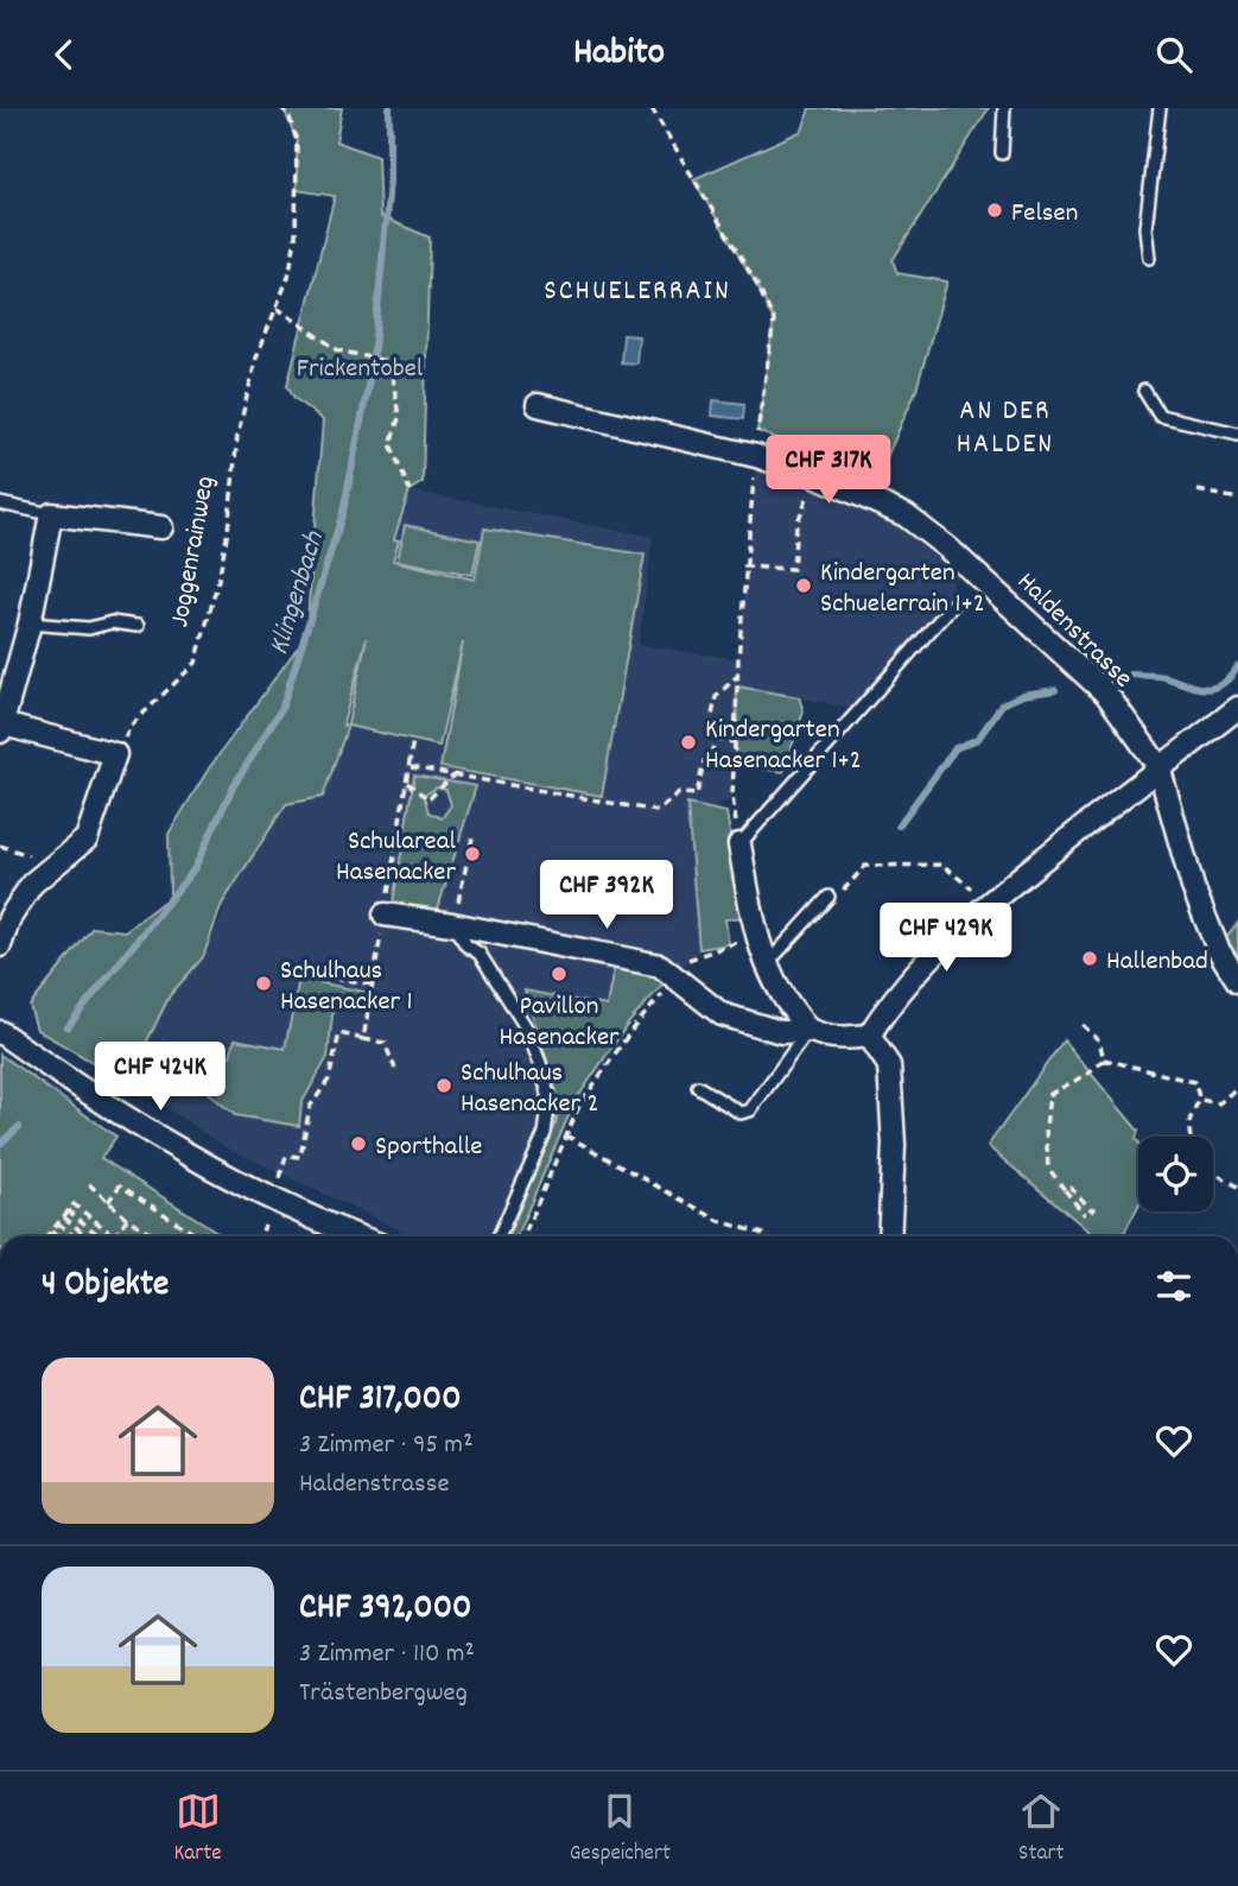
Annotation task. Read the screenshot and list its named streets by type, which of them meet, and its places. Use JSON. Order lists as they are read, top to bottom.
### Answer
{
  "streets": {
    "street": ["Haldenstrasse"],
    "path": ["Joggenrainweg"]
  },
  "districts": ["SCHUELERRAIN", "AN DER HALDEN"],
  "water": ["Klingenbach"],
  "parks": ["Frickentobel"],
  "places": [
    "Felsen",
    "Kindergarten Schuelerrain 1+2",
    "Kindergarten Hasenacker 1+2",
    "Schulareal Hasenacker",
    "Hallenbad",
    "Pavillon Hasenacker",
    "Schulhaus Hasenacker 1",
    "Schulhaus Hasenacker 2",
    "Sporthalle"
  ],
  "page": {
    "header": "Habito",
    "price": [
      "CHF 317K",
      "CHF 392K",
      "CHF 429K",
      "CHF 424K"
    ],
    "heading": "4 Objekte",
    "list": [
      {
        "name": "CHF 317,000",
        "note": "3 Zimmer · 95 m² · Haldenstrasse"
      },
      {
        "name": "CHF 392,000",
        "note": "3 Zimmer · 110 m² · Trästenbergweg"
      }
    ],
    "tabs": ["Karte", "Gespeichert", "Start"]
  }
}
